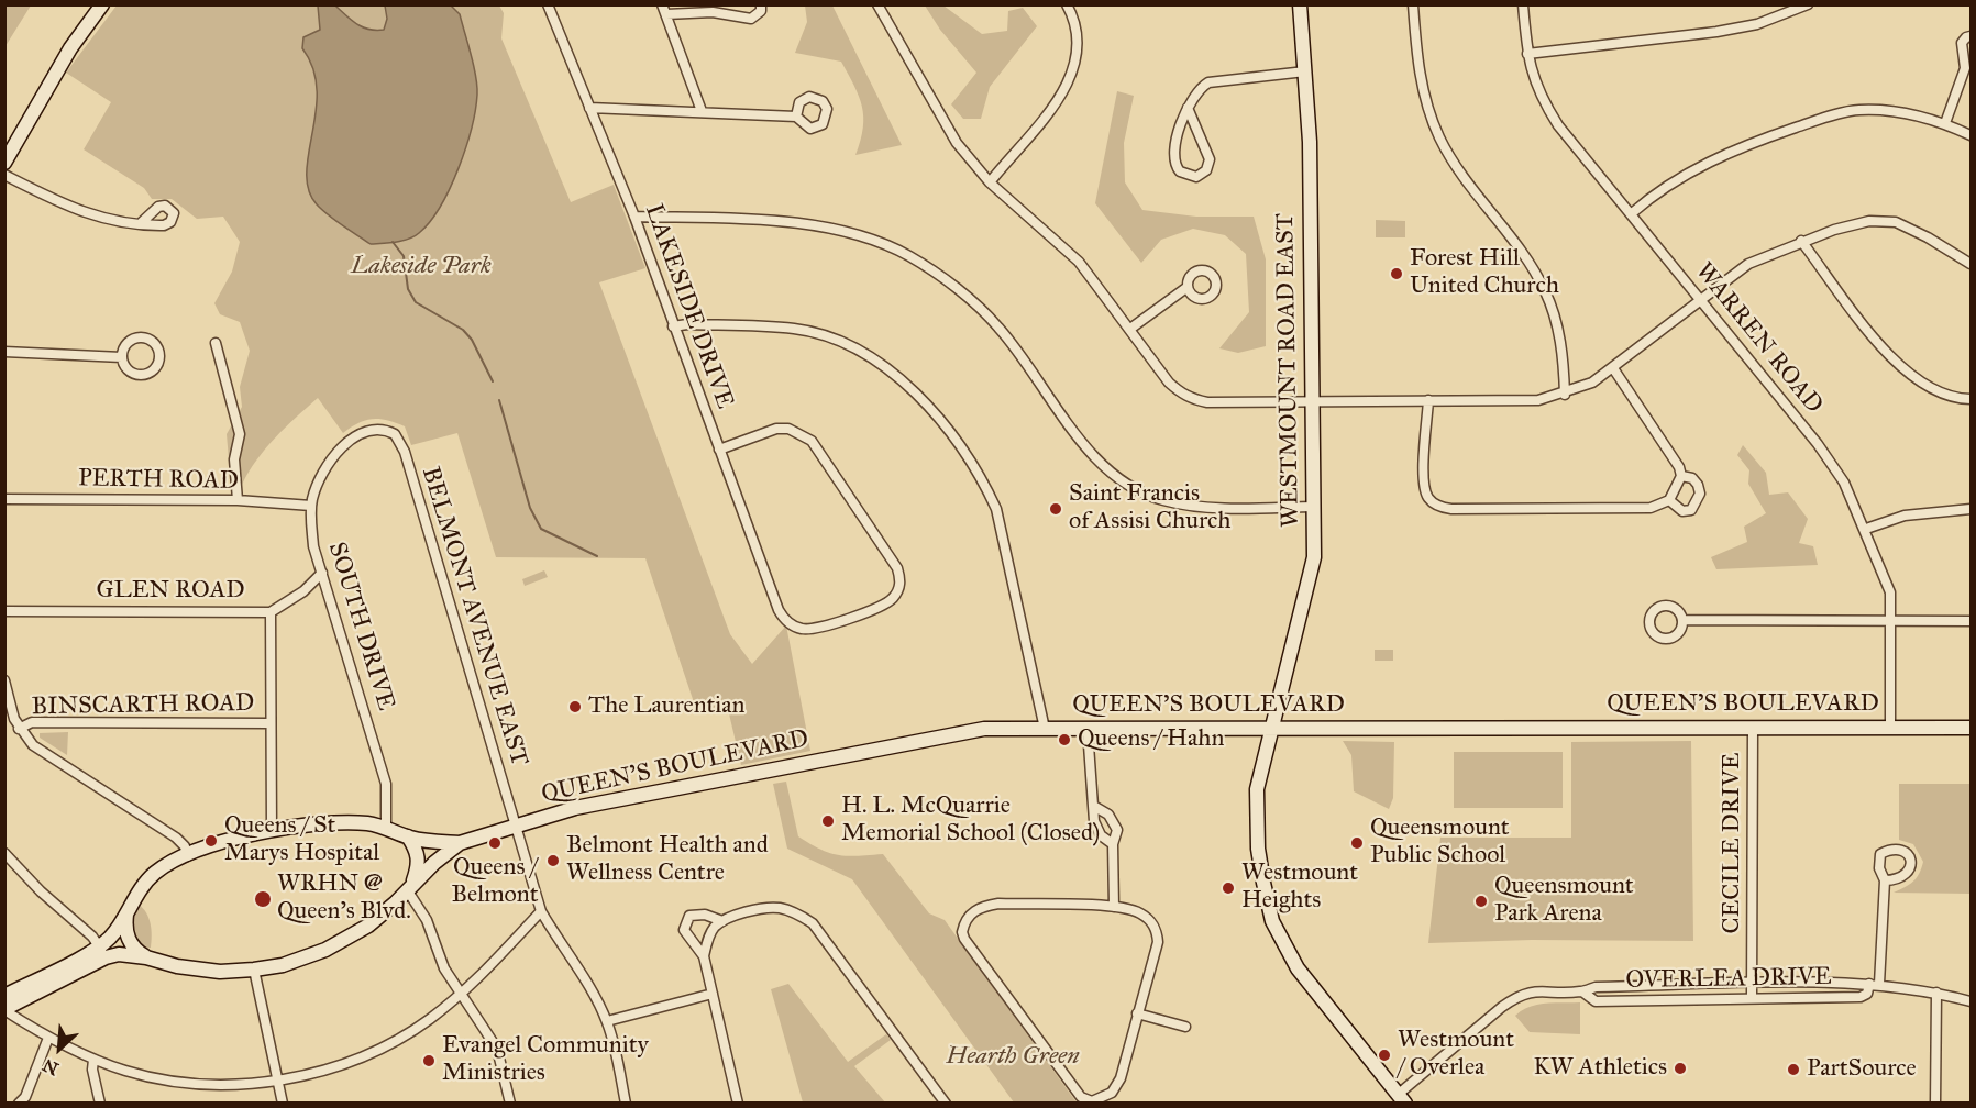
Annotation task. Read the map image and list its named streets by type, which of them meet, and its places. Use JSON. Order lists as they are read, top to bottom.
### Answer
{
  "streets": {
    "street": [
      "LAKESIDE DRIVE",
      "WARREN ROAD",
      "WESTMOUNT ROAD EAST",
      "PERTH ROAD",
      "GLEN ROAD",
      "BELMONT AVENUE EAST",
      "SOUTH DRIVE",
      "QUEEN'S BOULEVARD",
      "BINSCARTH ROAD",
      "CECILE DRIVE",
      "OVERLEA DRIVE"
    ]
  },
  "crossings": [
    ["WARREN ROAD", "QUEEN'S BOULEVARD"],
    ["WESTMOUNT ROAD EAST", "QUEEN'S BOULEVARD"],
    ["WESTMOUNT ROAD EAST", "OVERLEA DRIVE"],
    ["PERTH ROAD", "SOUTH DRIVE"],
    ["GLEN ROAD", "SOUTH DRIVE"],
    ["BELMONT AVENUE EAST", "SOUTH DRIVE"],
    ["BELMONT AVENUE EAST", "QUEEN'S BOULEVARD"],
    ["SOUTH DRIVE", "QUEEN'S BOULEVARD"],
    ["QUEEN'S BOULEVARD", "CECILE DRIVE"],
    ["CECILE DRIVE", "OVERLEA DRIVE"]
  ],
  "parks": ["Lakeside Park", "Hearth Green"],
  "places": [
    "Forest Hill United Church",
    "Saint Francis of Assisi Church",
    "The Laurentian",
    "Queens / Hahn",
    "H. L. McQuarrie Memorial School (Closed)",
    "Queens / St Marys Hospital",
    "Queens / Belmont",
    "Queensmount Public School",
    "Belmont Health and Wellness Centre",
    "Westmount Heights",
    "WRHN @ Queen’s Blvd.",
    "Queensmount Park Arena",
    "Westmount / Overlea",
    "Evangel Community Ministries",
    "KW Athletics",
    "PartSource"
  ],
  "north": "bottom left"
}
